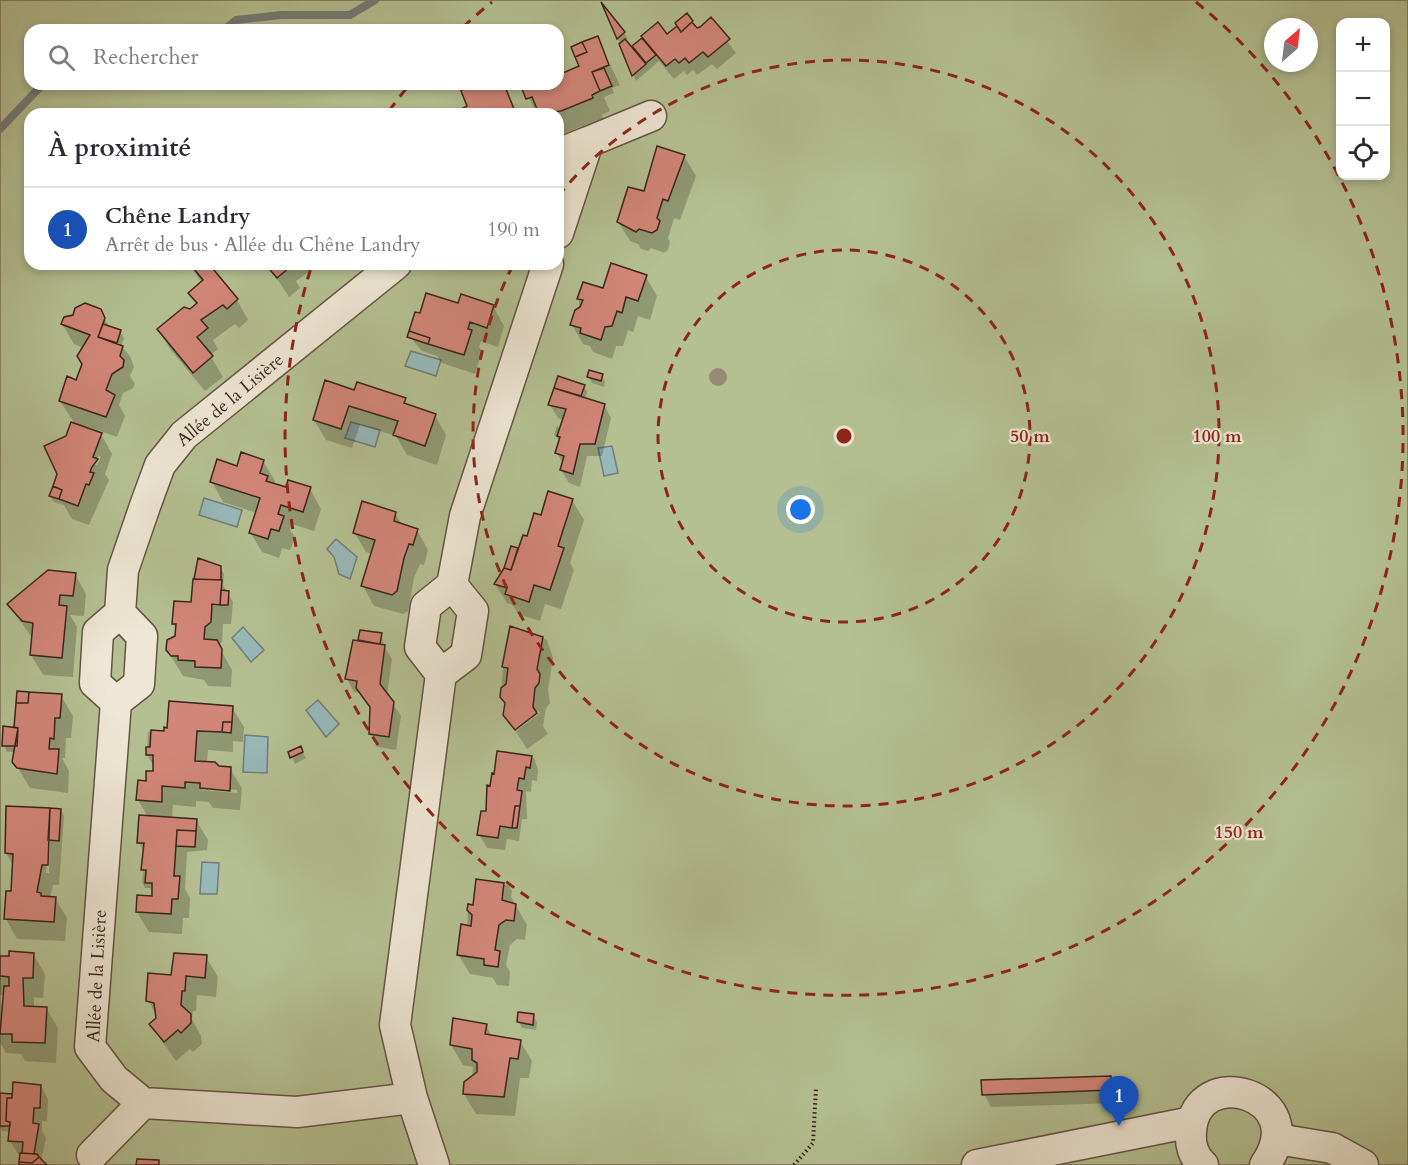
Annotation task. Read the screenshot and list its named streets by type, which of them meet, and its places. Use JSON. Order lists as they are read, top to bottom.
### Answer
{
  "streets": {
    "street": ["Allée de la Lisière"]
  },
  "north": "top right",
  "page": {
    "map_buttons": ["+", "−"],
    "search": "Rechercher",
    "heading": "À proximité",
    "list": [
      {
        "mark": "1",
        "name": "Chêne Landry",
        "note": "Arrêt de bus · Allée du Chêne Landry",
        "value": "190 m"
      }
    ],
    "pins": "1"
  },
  "rings": ["50 m", "100 m", "150 m"]
}
